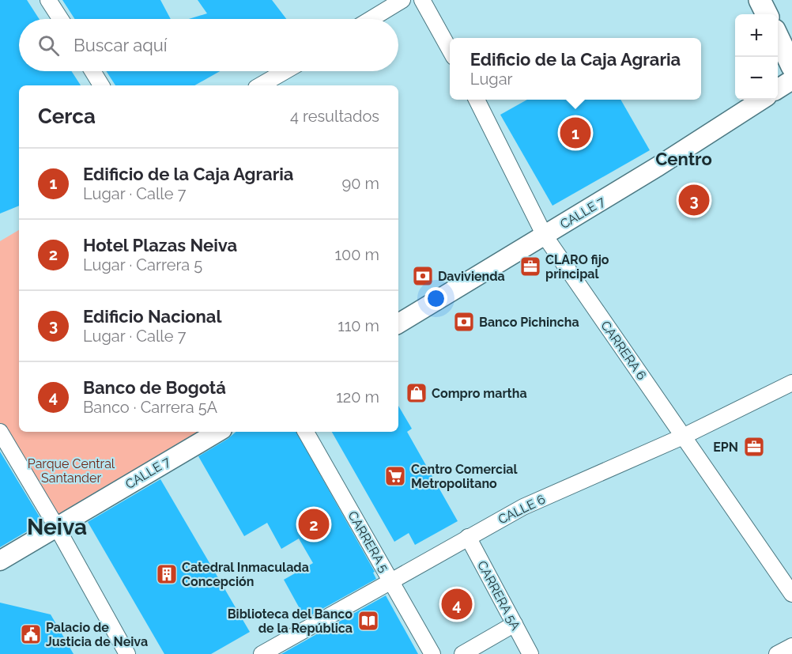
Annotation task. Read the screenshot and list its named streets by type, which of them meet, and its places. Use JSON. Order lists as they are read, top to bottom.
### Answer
{
  "streets": {
    "street": [
      "CALLE 7",
      "CARRERA 6",
      "CALLE 6",
      "CARRERA 5",
      "CARRERA 5A"
    ]
  },
  "crossings": [
    ["CALLE 7", "CARRERA 6"],
    ["CARRERA 6", "CALLE 6"],
    ["CALLE 6", "CARRERA 5"],
    ["CALLE 6", "CARRERA 5A"]
  ],
  "districts": ["Centro", "Neiva"],
  "parks": ["Parque Central Santander"],
  "places": {
    "office": ["CLARO fijo principal", "EPN"],
    "bank": ["Davivienda", "Banco Pichincha"],
    "shop": ["Compro martha"],
    "supermarket": ["Centro Comercial Metropolitano"],
    "building": ["Catedral Inmaculada Concepción"],
    "library": ["Biblioteca del Banco de la República"],
    "public building": ["Palacio de Justicia de Neiva"]
  },
  "page": {
    "map_buttons": ["+", "−"],
    "search": "Buscar aquí",
    "popup": ["Edificio de la Caja Agraria", "Lugar"],
    "heading": ["Cerca", "4 resultados"],
    "pins": [
      "1",
      "3",
      "2",
      "4"
    ],
    "list": [
      {
        "mark": "1",
        "name": "Edificio de la Caja Agraria",
        "note": "Lugar · Calle 7",
        "value": "90 m"
      },
      {
        "mark": "2",
        "name": "Hotel Plazas Neiva",
        "note": "Lugar · Carrera 5",
        "value": "100 m"
      },
      {
        "mark": "3",
        "name": "Edificio Nacional",
        "note": "Lugar · Calle 7",
        "value": "110 m"
      },
      {
        "mark": "4",
        "name": "Banco de Bogotá",
        "note": "Banco · Carrera 5A",
        "value": "120 m"
      }
    ]
  }
}
